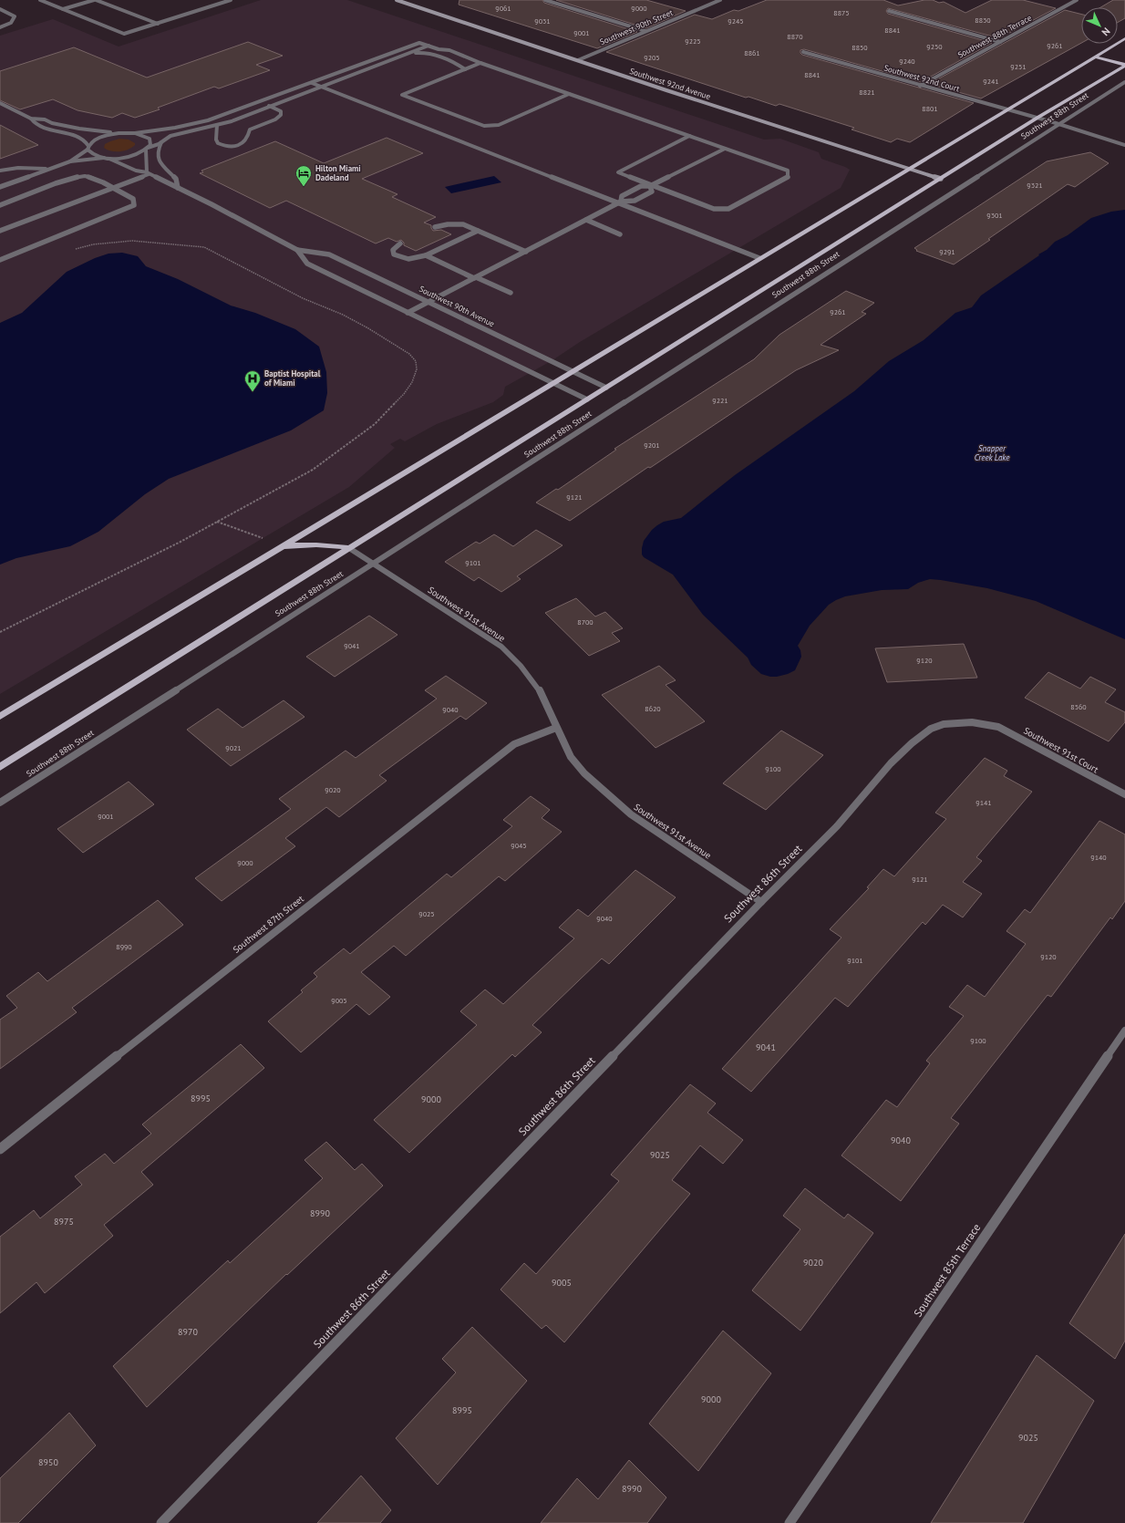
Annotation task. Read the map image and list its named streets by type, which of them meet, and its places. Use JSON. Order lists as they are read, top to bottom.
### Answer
{
  "streets": {
    "main road": ["Southwest 88th Street"],
    "street": [
      "Southwest 90th Street",
      "Southwest 88th Terrace",
      "Southwest 92nd Court",
      "Southwest 92nd Avenue",
      "Southwest 90th Avenue",
      "Southwest 91st Avenue",
      "Southwest 91st Court",
      "Southwest 86th Street",
      "Southwest 87th Street",
      "Southwest 85th Terrace"
    ]
  },
  "crossings": [
    ["Southwest 90th Street", "Southwest 92nd Avenue"],
    ["Southwest 88th Terrace", "Southwest 92nd Court"],
    ["Southwest 92nd Court", "Southwest 88th Street"],
    ["Southwest 92nd Avenue", "Southwest 88th Street"],
    ["Southwest 88th Street", "Southwest 90th Avenue"],
    ["Southwest 88th Street", "Southwest 91st Avenue"],
    ["Southwest 91st Avenue", "Southwest 86th Street"],
    ["Southwest 91st Avenue", "Southwest 87th Street"],
    ["Southwest 91st Court", "Southwest 86th Street"]
  ],
  "water": ["Snapper Creek Lake"],
  "places": {
    "hotel": ["Hilton Miami Dadeland"],
    "hospital": ["Baptist Hospital of Miami"]
  },
  "house_numbers": [
    "9061",
    "9000",
    "8875",
    "8830",
    "9031",
    "9245",
    "8841",
    "9001",
    "8870",
    "9225",
    "9261",
    "9250",
    "8850",
    "8861",
    "9205",
    "9240",
    "9251",
    "8841",
    "9241",
    "8821",
    "8801",
    "9321",
    "9301",
    "9291",
    "9261",
    "9221",
    "9201",
    "9121",
    "9101",
    "8700",
    "9041",
    "9120",
    "8560",
    "8620",
    "9040",
    "9021",
    "9100",
    "9020",
    "9141",
    "9001",
    "9045",
    "9140",
    "9000",
    "9121",
    "9025",
    "9040",
    "8990",
    "9120",
    "9101",
    "9005",
    "9100",
    "9041",
    "8995",
    "9000",
    "9040",
    "9025",
    "8990",
    "8975",
    "9020",
    "9005",
    "8970",
    "9000",
    "8995",
    "9025",
    "8950",
    "8990"
  ],
  "north": "bottom right"
}
